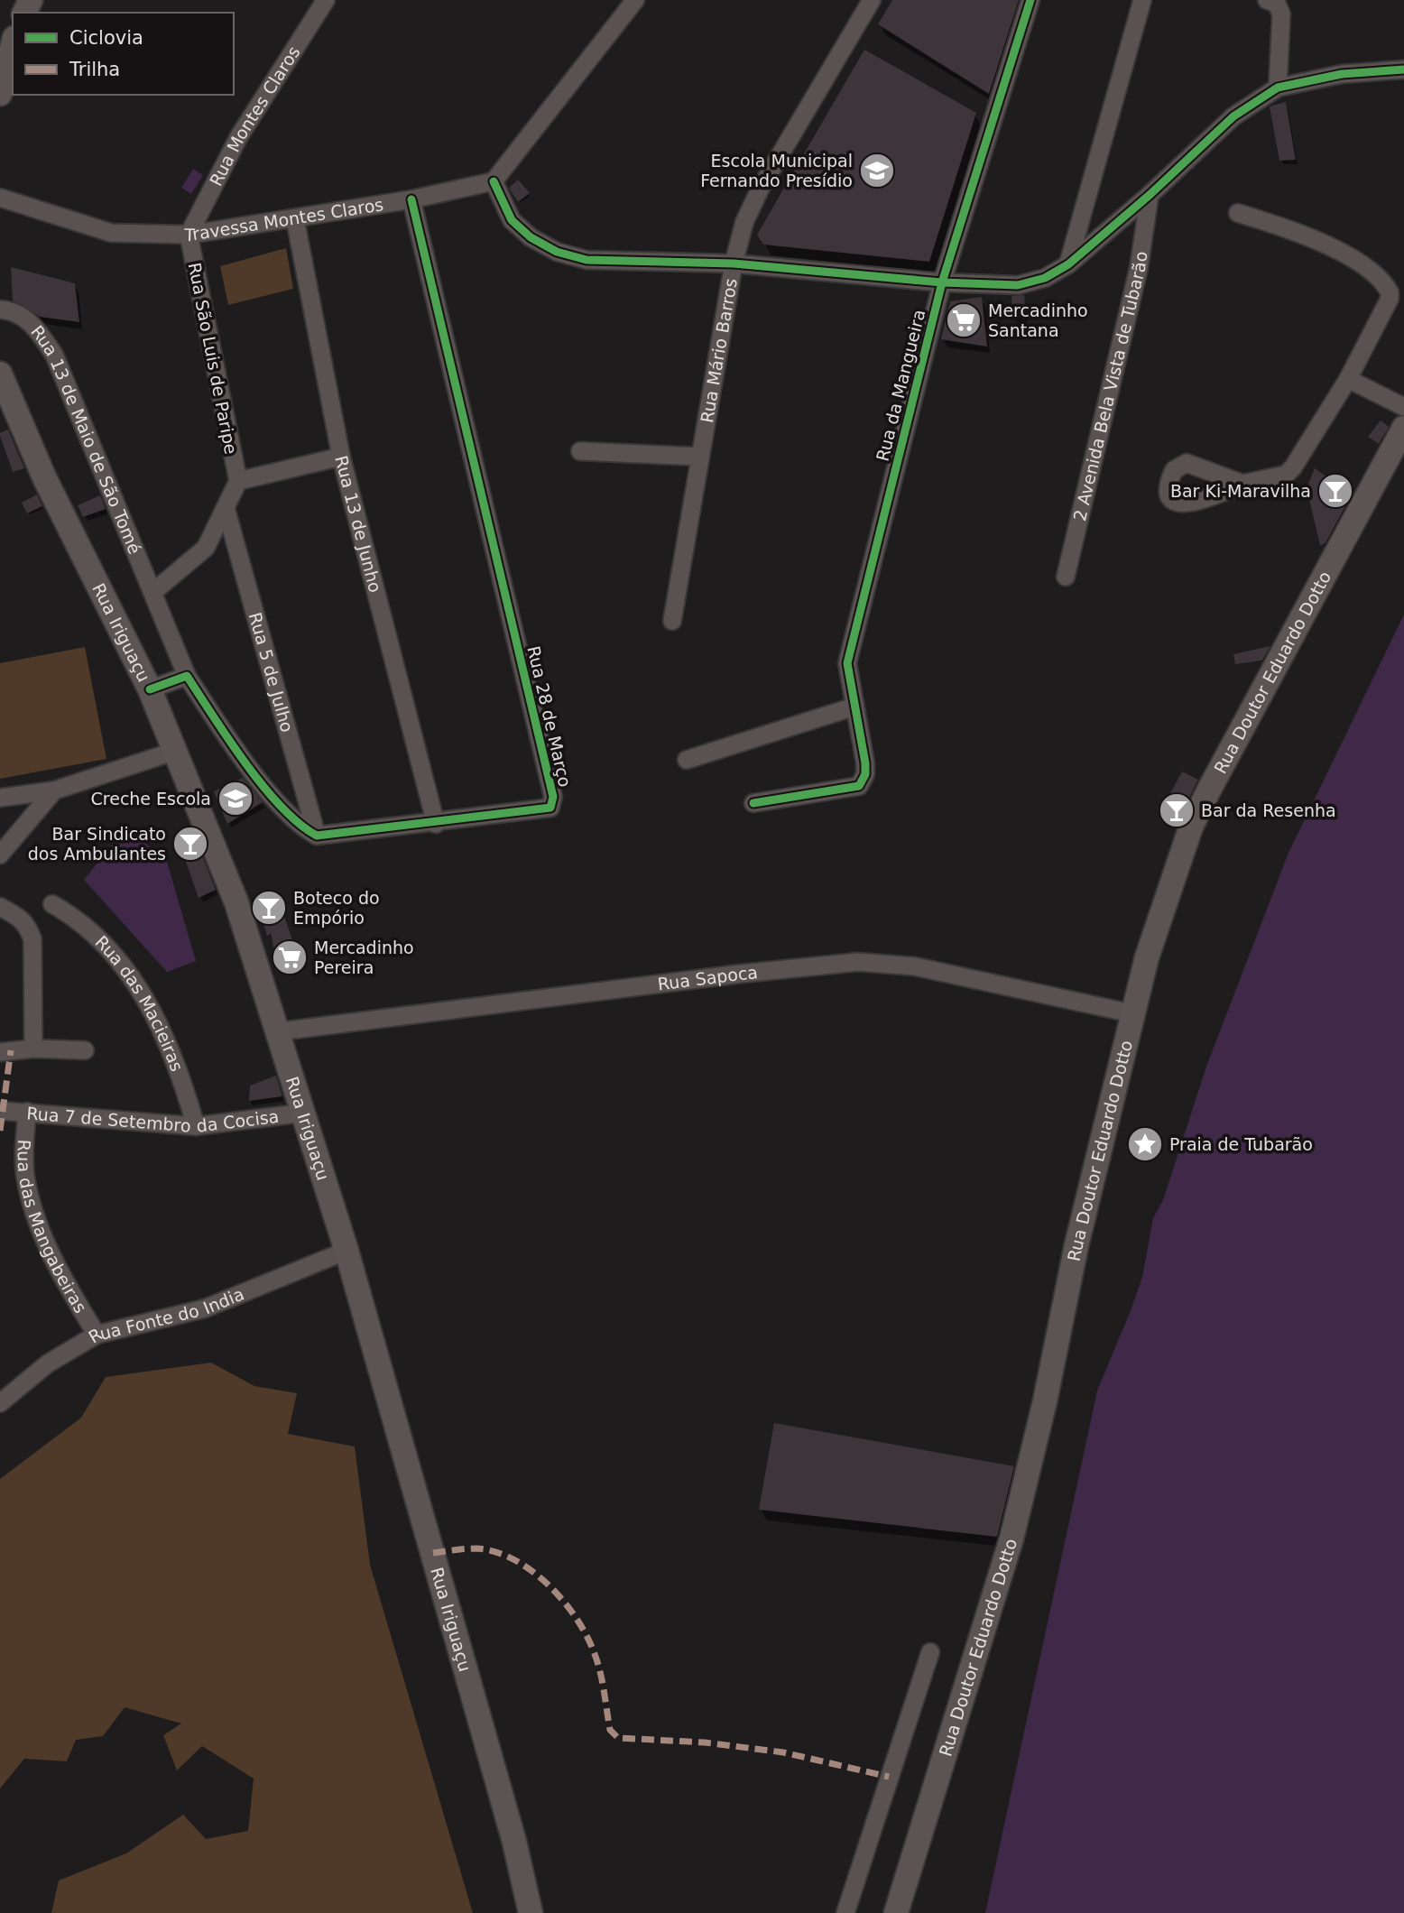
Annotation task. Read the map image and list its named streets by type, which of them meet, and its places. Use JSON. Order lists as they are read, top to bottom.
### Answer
{
  "streets": {
    "main road": ["Rua Iriguaçu", "Rua Doutor Eduardo Dotto"],
    "street": [
      "Rua Montes Claros",
      "Travessa Montes Claros",
      "Rua Mário Barros",
      "Rua São Luis de Paripe",
      "Rua da Mangueira",
      "2 Avenida Bela Vista de Tubarão",
      "Rua 13 de Maio de São Tomé",
      "Rua 13 de Junho",
      "Rua 5 de Julho",
      "Rua 28 de Março",
      "Rua Sapoca",
      "Rua das Macieiras",
      "Rua 7 de Setembro da Cocisa",
      "Rua das Mangabeiras",
      "Rua Fonte do India"
    ]
  },
  "crossings": [
    ["Rua Montes Claros", "Travessa Montes Claros"],
    ["Rua Montes Claros", "Rua São Luis de Paripe"],
    ["Travessa Montes Claros", "Rua São Luis de Paripe"],
    ["Travessa Montes Claros", "Rua 13 de Junho"],
    ["Travessa Montes Claros", "Rua 28 de Março"],
    ["Rua 13 de Junho", "Rua 28 de Março"],
    ["Rua Iriguaçu", "Rua Sapoca"],
    ["Rua Iriguaçu", "Rua 7 de Setembro da Cocisa"],
    ["Rua Iriguaçu", "Rua Fonte do India"],
    ["Rua 5 de Julho", "Rua 28 de Março"],
    ["Rua Doutor Eduardo Dotto", "Rua Sapoca"],
    ["Rua das Macieiras", "Rua 7 de Setembro da Cocisa"],
    ["Rua 7 de Setembro da Cocisa", "Rua das Mangabeiras"],
    ["Rua das Mangabeiras", "Rua Fonte do India"]
  ],
  "places": {
    "school or university": ["Escola Municipal Fernando Presídio", "Creche Escola"],
    "supermarket": ["Mercadinho Santana", "Mercadinho Pereira"],
    "bar": [
      "Bar Ki-Maravilha",
      "Bar da Resenha",
      "Bar Sindicato dos Ambulantes",
      "Boteco do Empório"
    ],
    "place": ["Praia de Tubarão"]
  },
  "legend": ["Ciclovia", "Trilha"]
}
